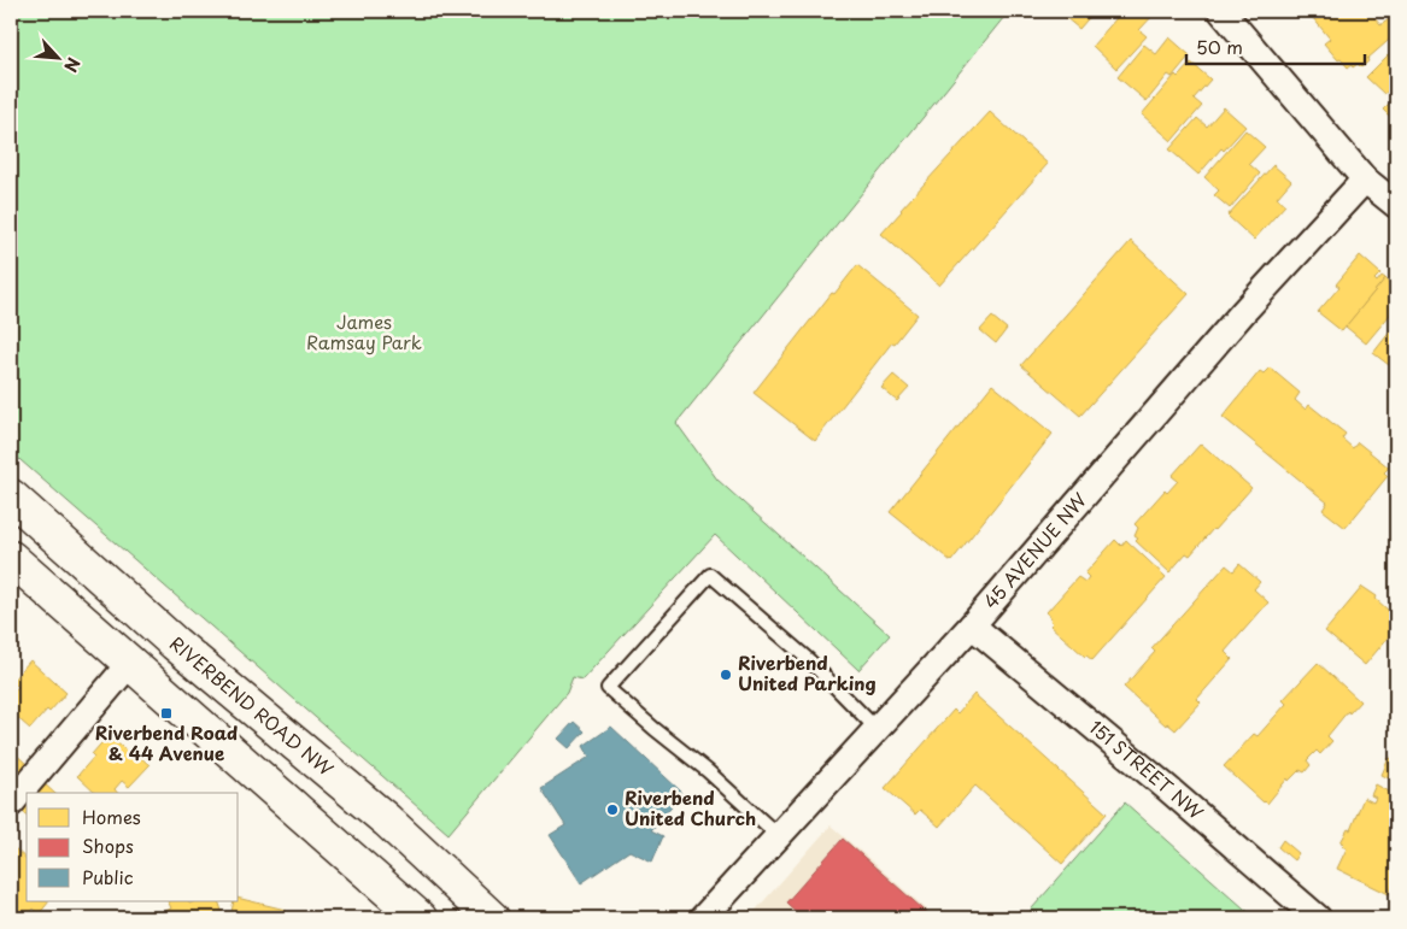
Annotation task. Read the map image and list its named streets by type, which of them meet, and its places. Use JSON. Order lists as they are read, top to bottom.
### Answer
{
  "streets": {
    "street": ["45 AVENUE NW", "RIVERBEND ROAD NW", "151 STREET NW"]
  },
  "crossings": [
    ["45 AVENUE NW", "151 STREET NW"]
  ],
  "parks": ["James Ramsay Park"],
  "places": {
    "other": ["Riverbend United Parking", "Riverbend United Church"],
    "transit": ["Riverbend Road & 44 Avenue"]
  },
  "legend": ["Homes", "Shops", "Public"],
  "scale_bar": "50 m",
  "north": "bottom right"
}
